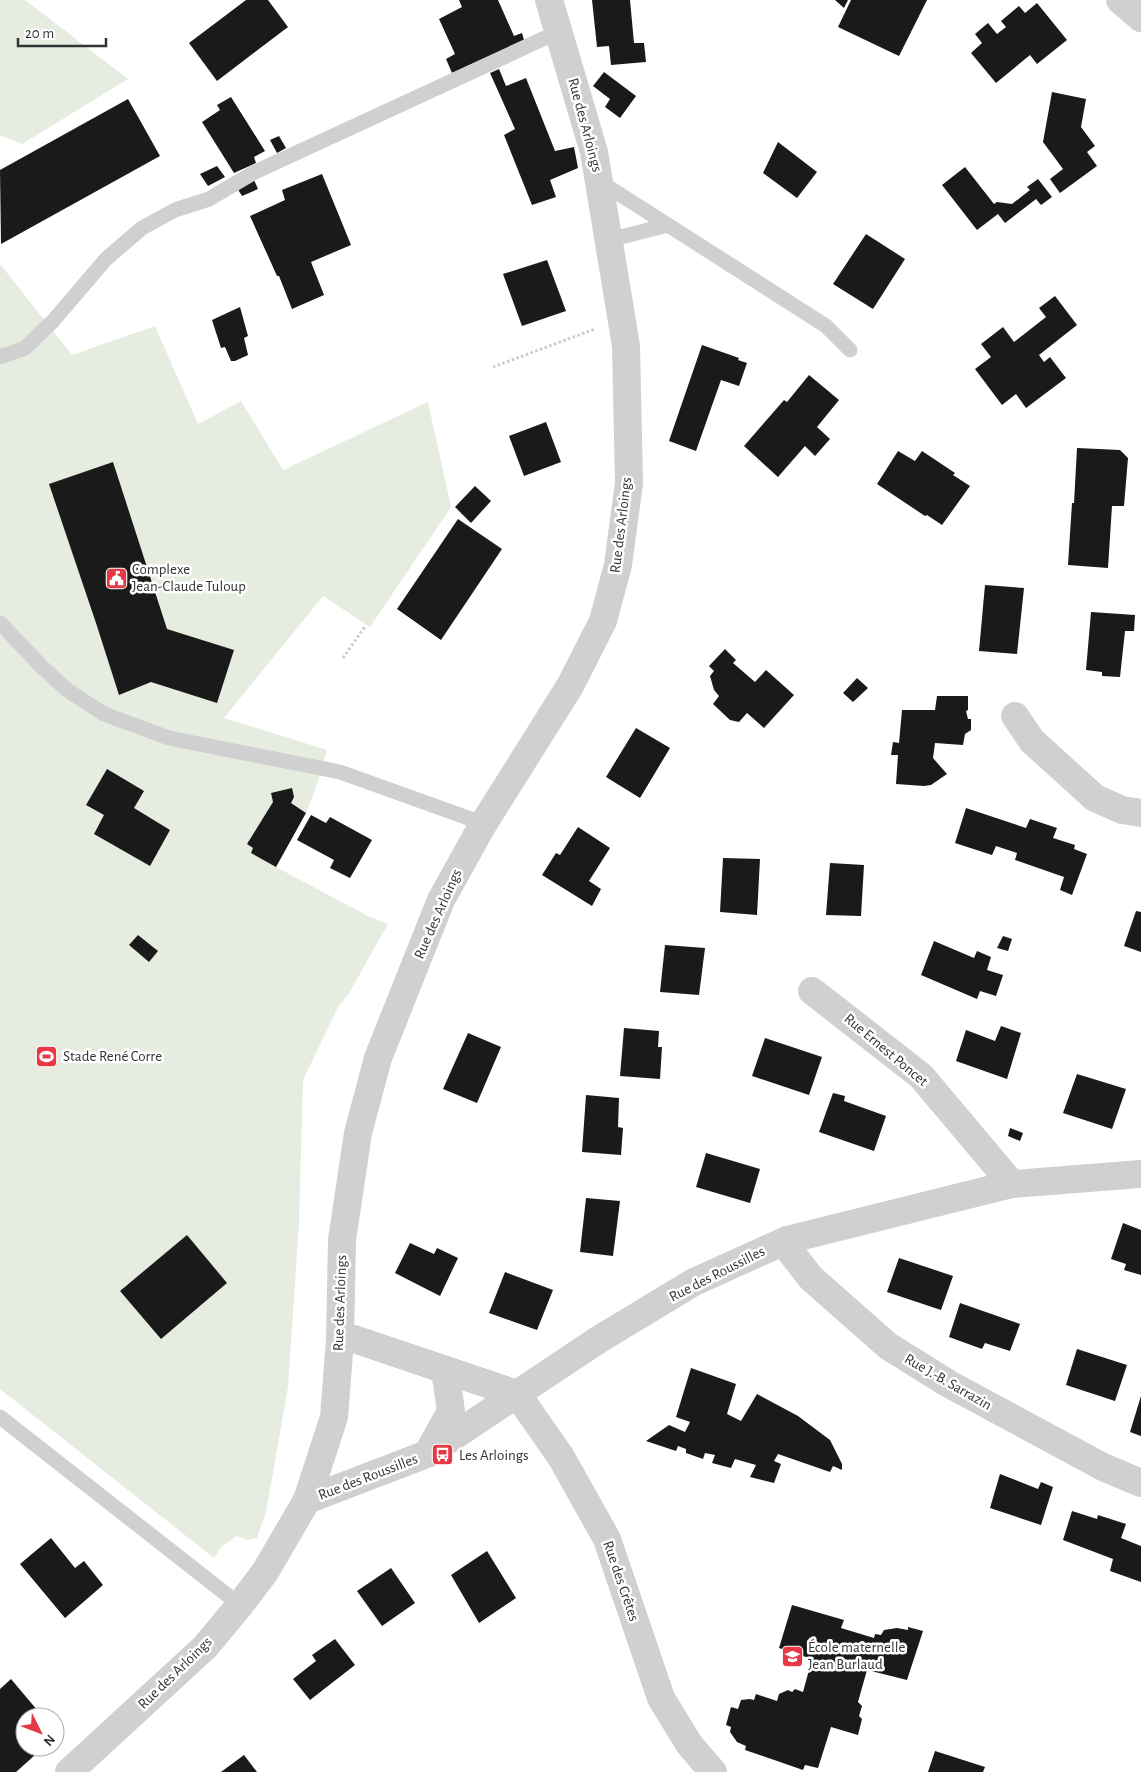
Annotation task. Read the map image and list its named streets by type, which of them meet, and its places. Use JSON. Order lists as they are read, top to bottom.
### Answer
{
  "streets": {
    "street": [
      "Rue des Arloings",
      "Rue Ernest Poncet",
      "Rue des Roussilles",
      "Rue J.-B. Sarrazin",
      "Rue des Crêtes"
    ]
  },
  "crossings": [
    ["Rue des Arloings", "Rue des Roussilles"],
    ["Rue Ernest Poncet", "Rue des Roussilles"],
    ["Rue des Roussilles", "Rue J.-B. Sarrazin"],
    ["Rue des Roussilles", "Rue des Crêtes"]
  ],
  "places": {
    "public building": ["Complexe Jean-Claude Tuloup"],
    "sports": ["Stade René Corre"],
    "bus stop": ["Les Arloings"],
    "school or university": ["École maternelle Jean Burlaud"]
  },
  "scale_bar": "20 m",
  "north": "bottom right"
}
